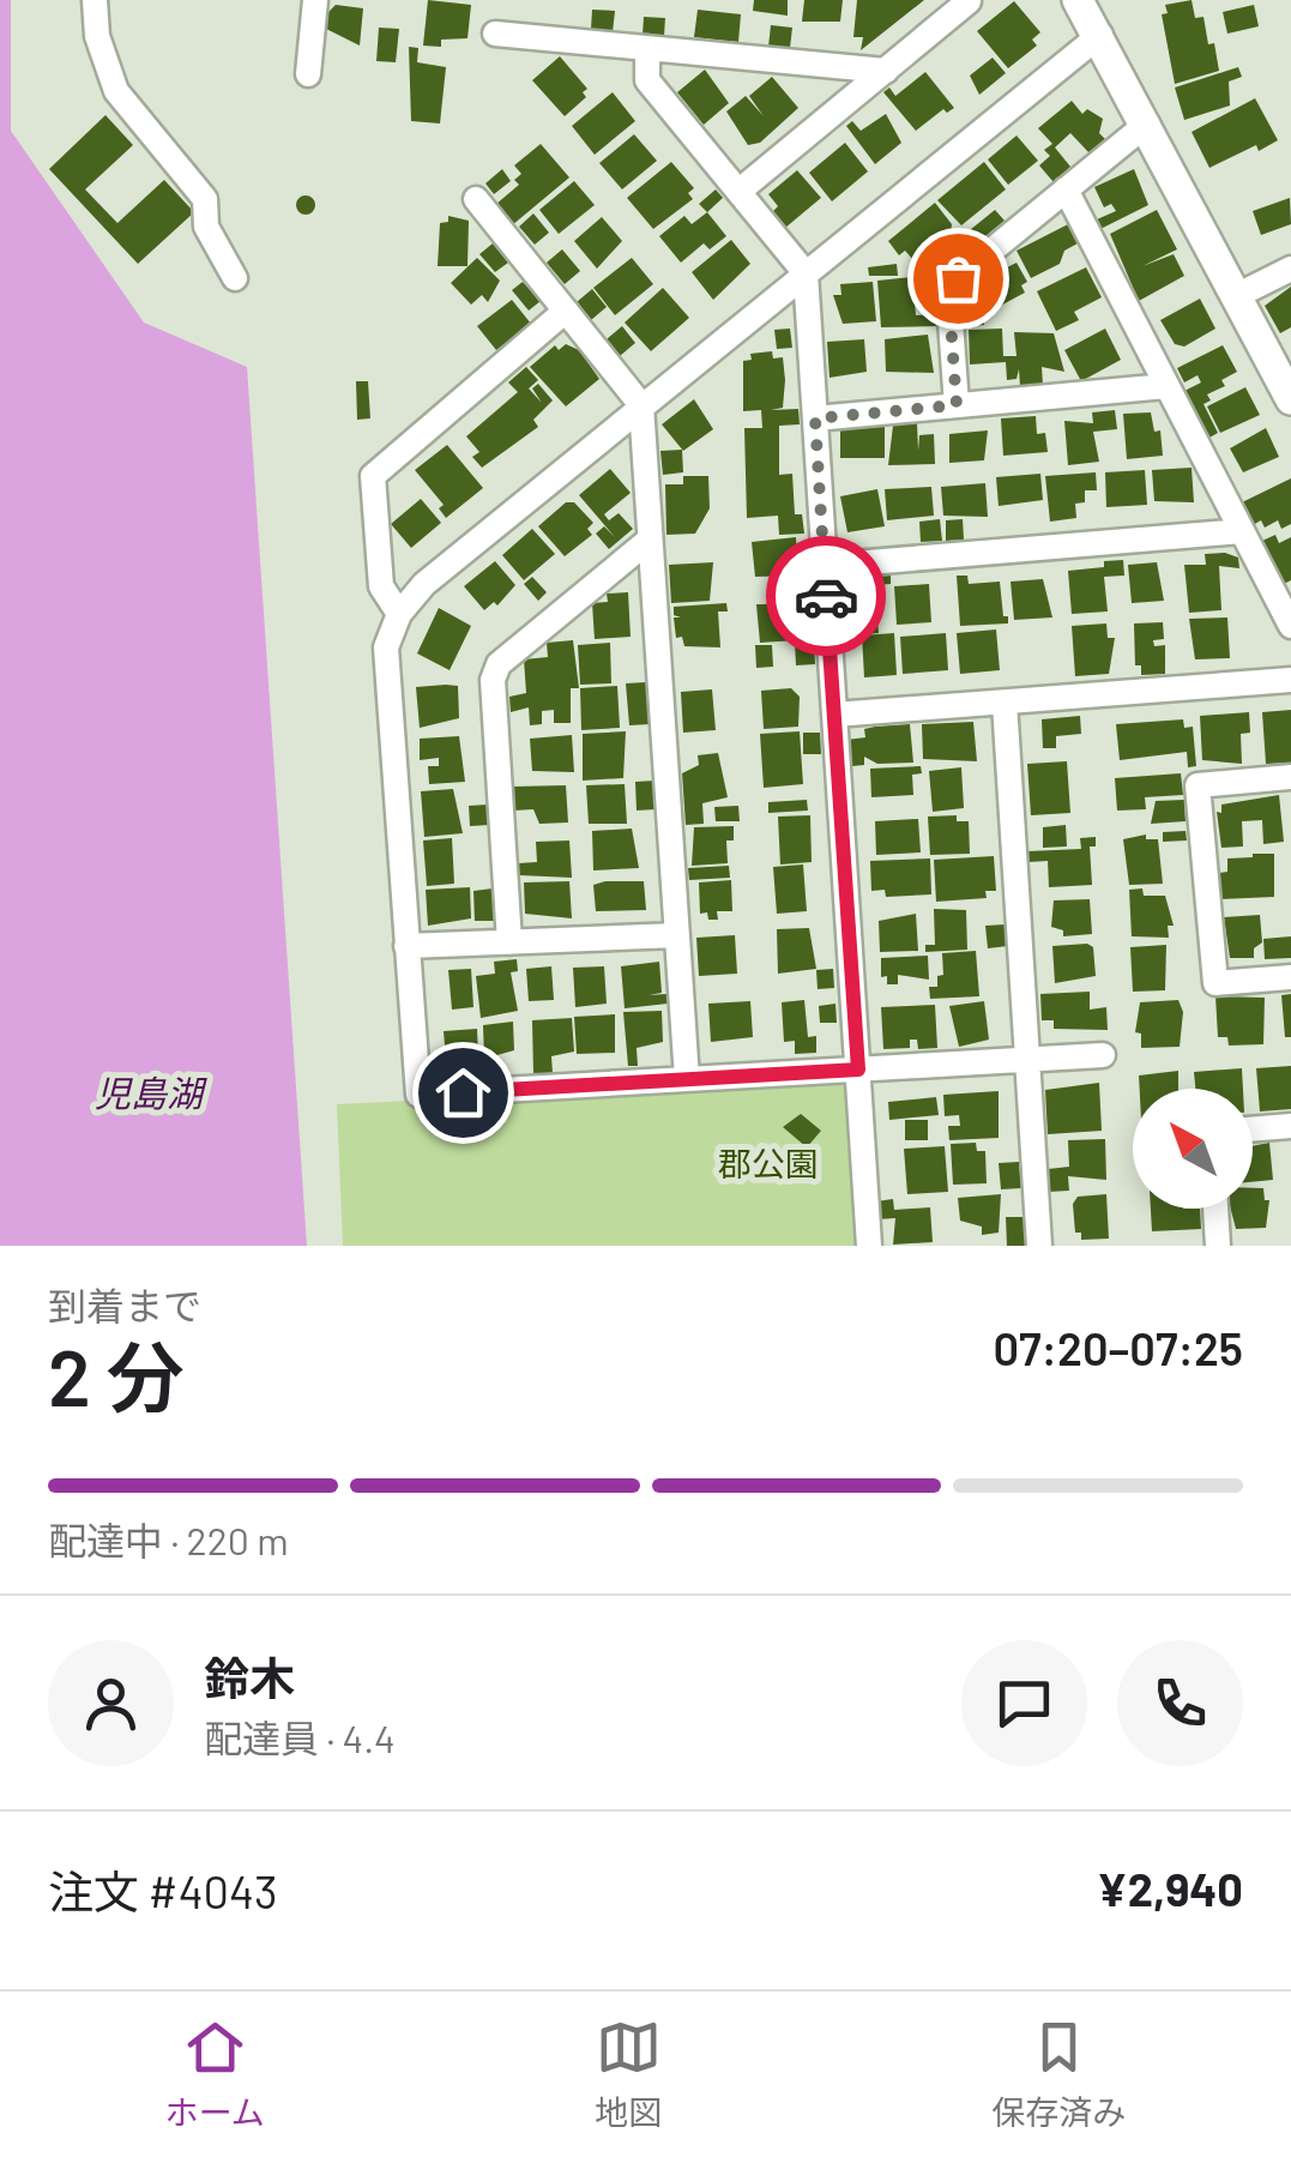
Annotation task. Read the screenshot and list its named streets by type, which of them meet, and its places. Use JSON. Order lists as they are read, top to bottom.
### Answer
{
  "water": ["児島湖"],
  "parks": ["郡公園"],
  "north": "top left",
  "page": {
    "heading": ["2 分", "到着まで", "07:20–07:25"],
    "panel": [
      "鈴木",
      "配達員 · 4.4",
      "注文 #4043",
      "¥2,940"
    ],
    "bar": "配達中 · 220 m",
    "tabs": ["ホーム", "地図", "保存済み"]
  }
}
